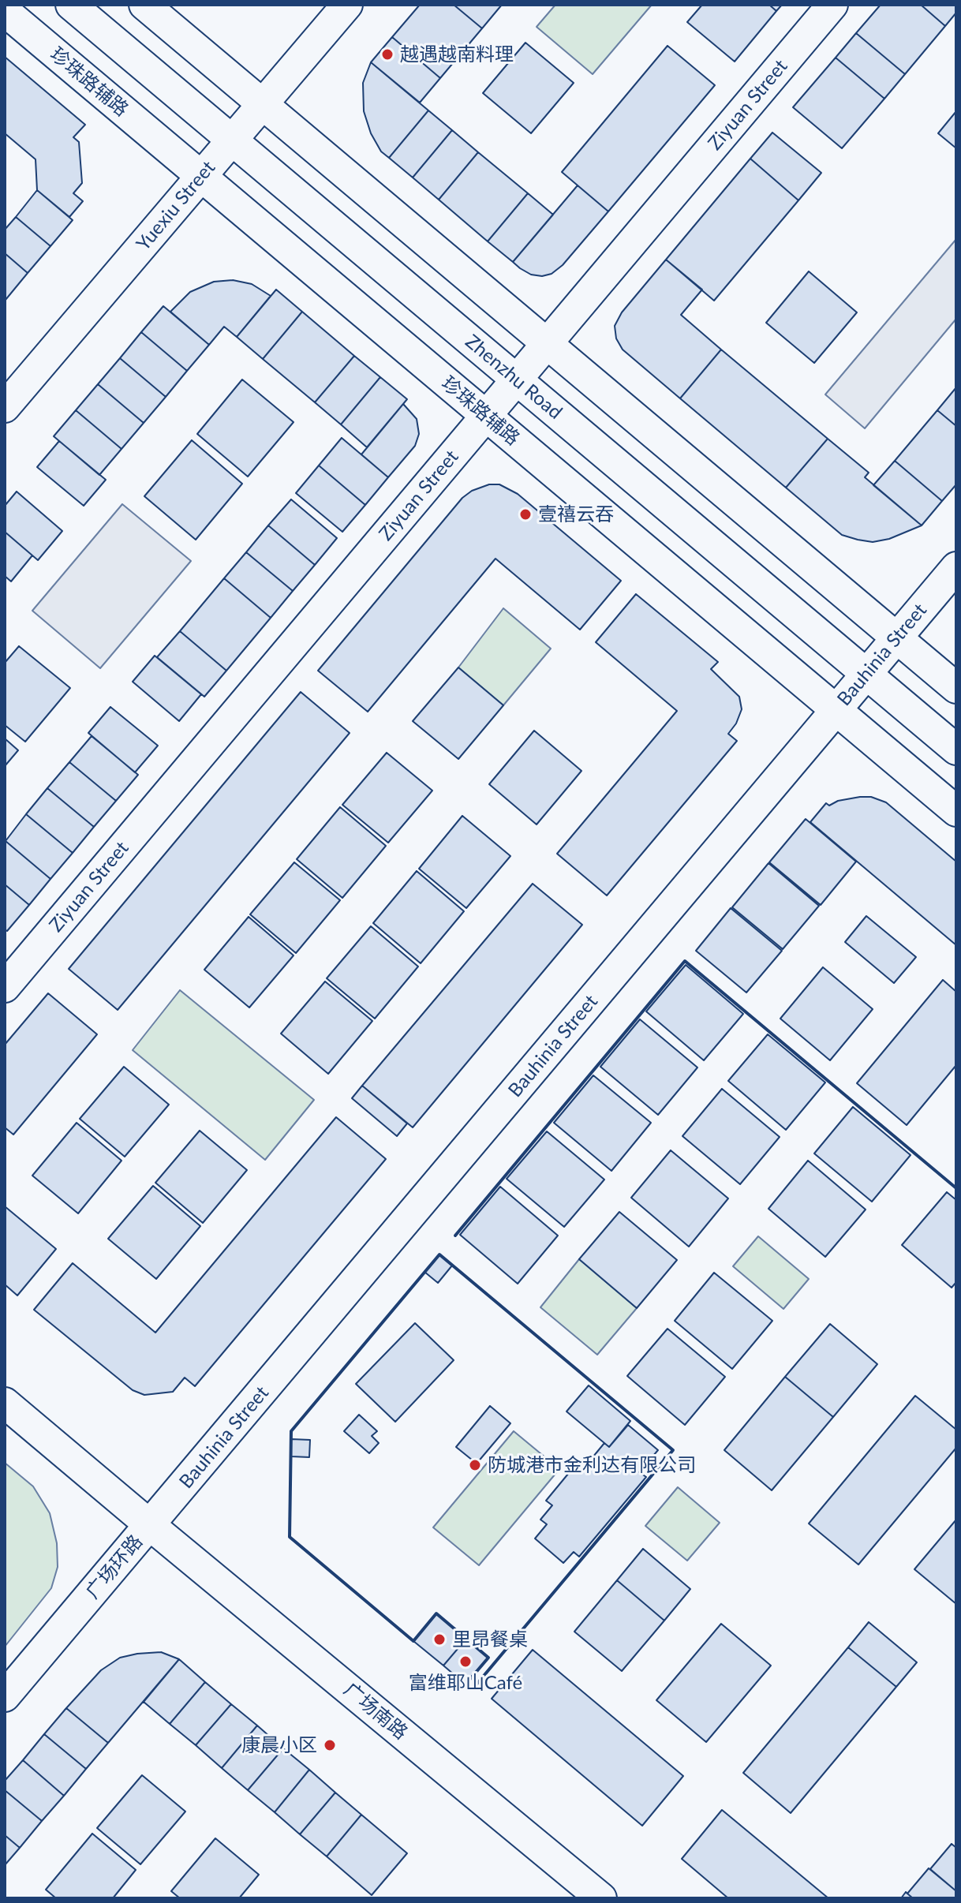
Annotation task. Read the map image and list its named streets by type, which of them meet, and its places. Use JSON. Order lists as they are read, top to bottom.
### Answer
{
  "streets": {
    "street": [
      "珍珠路辅路",
      "Ziyuan Street",
      "Yuexiu Street",
      "Zhenzhu Road",
      "Bauhinia Street",
      "广场环路",
      "广场南路"
    ]
  },
  "crossings": [
    ["珍珠路辅路", "Ziyuan Street"],
    ["珍珠路辅路", "Yuexiu Street"],
    ["珍珠路辅路", "Bauhinia Street"],
    ["Ziyuan Street", "Zhenzhu Road"],
    ["Yuexiu Street", "Zhenzhu Road"],
    ["Zhenzhu Road", "Bauhinia Street"],
    ["Bauhinia Street", "广场环路"],
    ["Bauhinia Street", "广场南路"],
    ["广场环路", "广场南路"]
  ],
  "places": [
    "越遇越南料理",
    "壹禧云吞",
    "防城港市金利达有限公司",
    "里昂餐桌",
    "富维耶山Café",
    "康晨小区"
  ]
}
